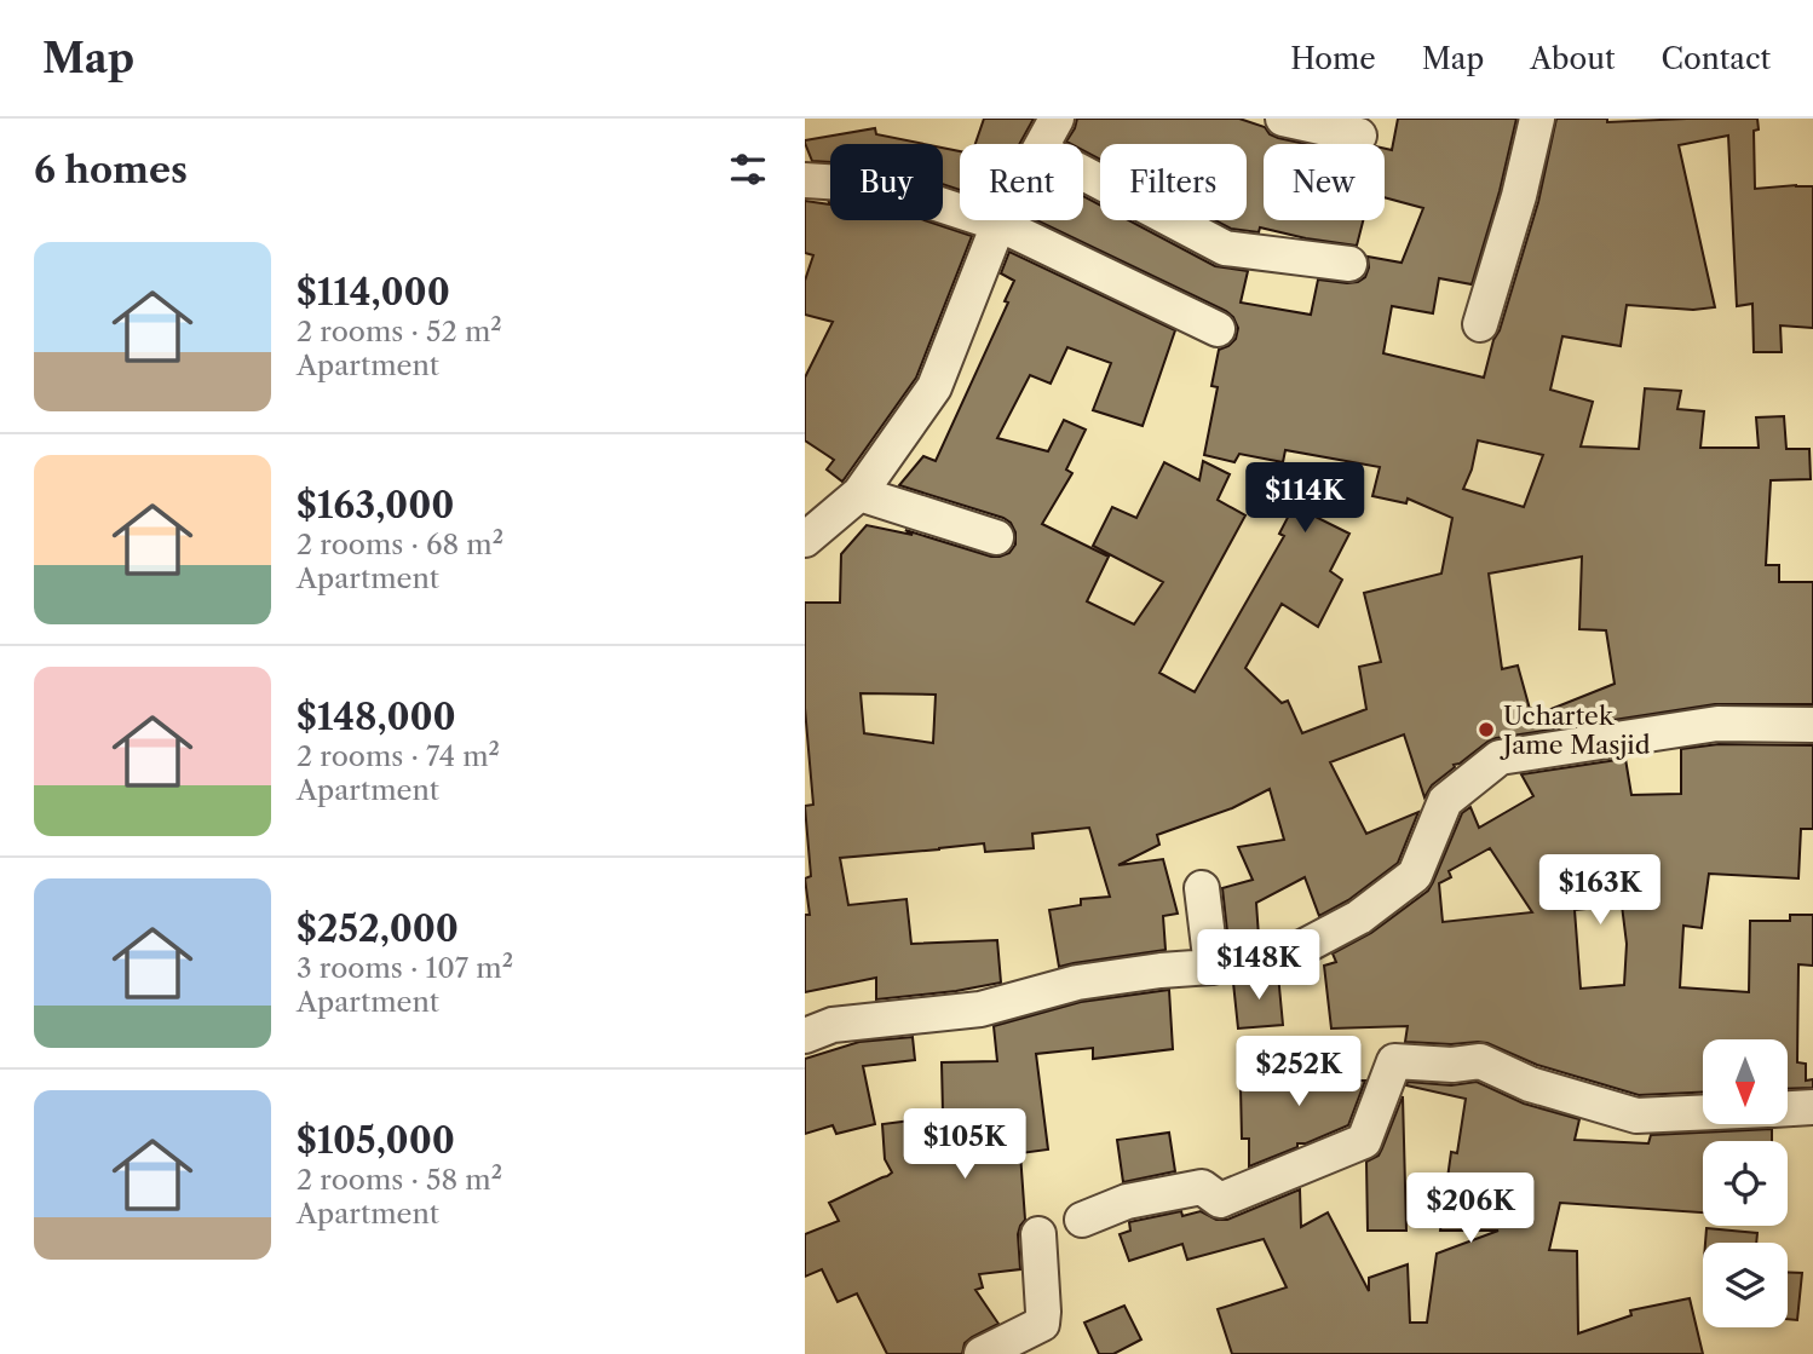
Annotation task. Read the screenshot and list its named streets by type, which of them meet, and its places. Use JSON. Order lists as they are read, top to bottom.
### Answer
{
  "places": ["Uchartek Jame Masjid"],
  "north": "bottom",
  "page": {
    "header": "Map",
    "nav": [
      "Home",
      "Map",
      "About",
      "Contact"
    ],
    "heading": "6 homes",
    "chip": [
      "Buy",
      "Rent",
      "Filters",
      "New"
    ],
    "list": [
      {
        "name": "$114,000",
        "note": "2 rooms · 52 m² · Apartment"
      },
      {
        "name": "$163,000",
        "note": "2 rooms · 68 m² · Apartment"
      },
      {
        "name": "$148,000",
        "note": "2 rooms · 74 m² · Apartment"
      },
      {
        "name": "$252,000",
        "note": "3 rooms · 107 m² · Apartment"
      },
      {
        "name": "$105,000",
        "note": "2 rooms · 58 m² · Apartment"
      }
    ],
    "price": [
      "$114K",
      "$163K",
      "$148K",
      "$252K",
      "$105K",
      "$206K"
    ]
  }
}
